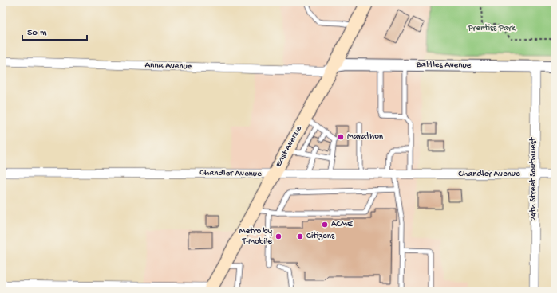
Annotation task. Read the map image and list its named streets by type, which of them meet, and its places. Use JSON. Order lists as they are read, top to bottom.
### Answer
{
  "streets": {
    "main road": ["East Avenue"],
    "street": [
      "Battles Avenue",
      "Anna Avenue",
      "Chandler Avenue",
      "24th Street Southwest"
    ]
  },
  "crossings": [
    ["Battles Avenue", "Anna Avenue"],
    ["Battles Avenue", "East Avenue"],
    ["Battles Avenue", "24th Street Southwest"],
    ["Anna Avenue", "East Avenue"],
    ["East Avenue", "Chandler Avenue"],
    ["Chandler Avenue", "24th Street Southwest"]
  ],
  "parks": ["Prentiss Park"],
  "places": [
    "Marathon",
    "ACME",
    "Metro by T-Mobile",
    "Citizens"
  ],
  "scale_bar": "50 m"
}
